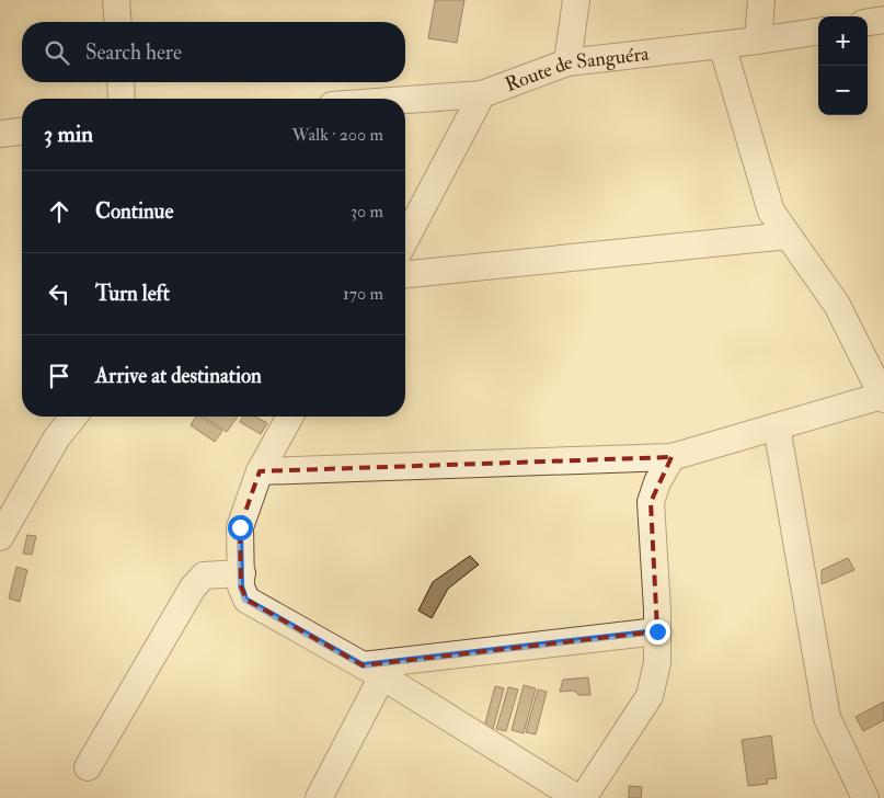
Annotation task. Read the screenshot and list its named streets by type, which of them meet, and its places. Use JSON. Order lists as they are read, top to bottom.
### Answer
{
  "streets": {
    "street": ["Route de Sanguéra"]
  },
  "page": {
    "map_buttons": ["+", "−"],
    "search": "Search here",
    "heading": ["3 min", "Walk · 200 m"],
    "list": [
      ["Continue", "30 m"],
      ["Turn left", "170 m"],
      "Arrive at destination"
    ]
  }
}
